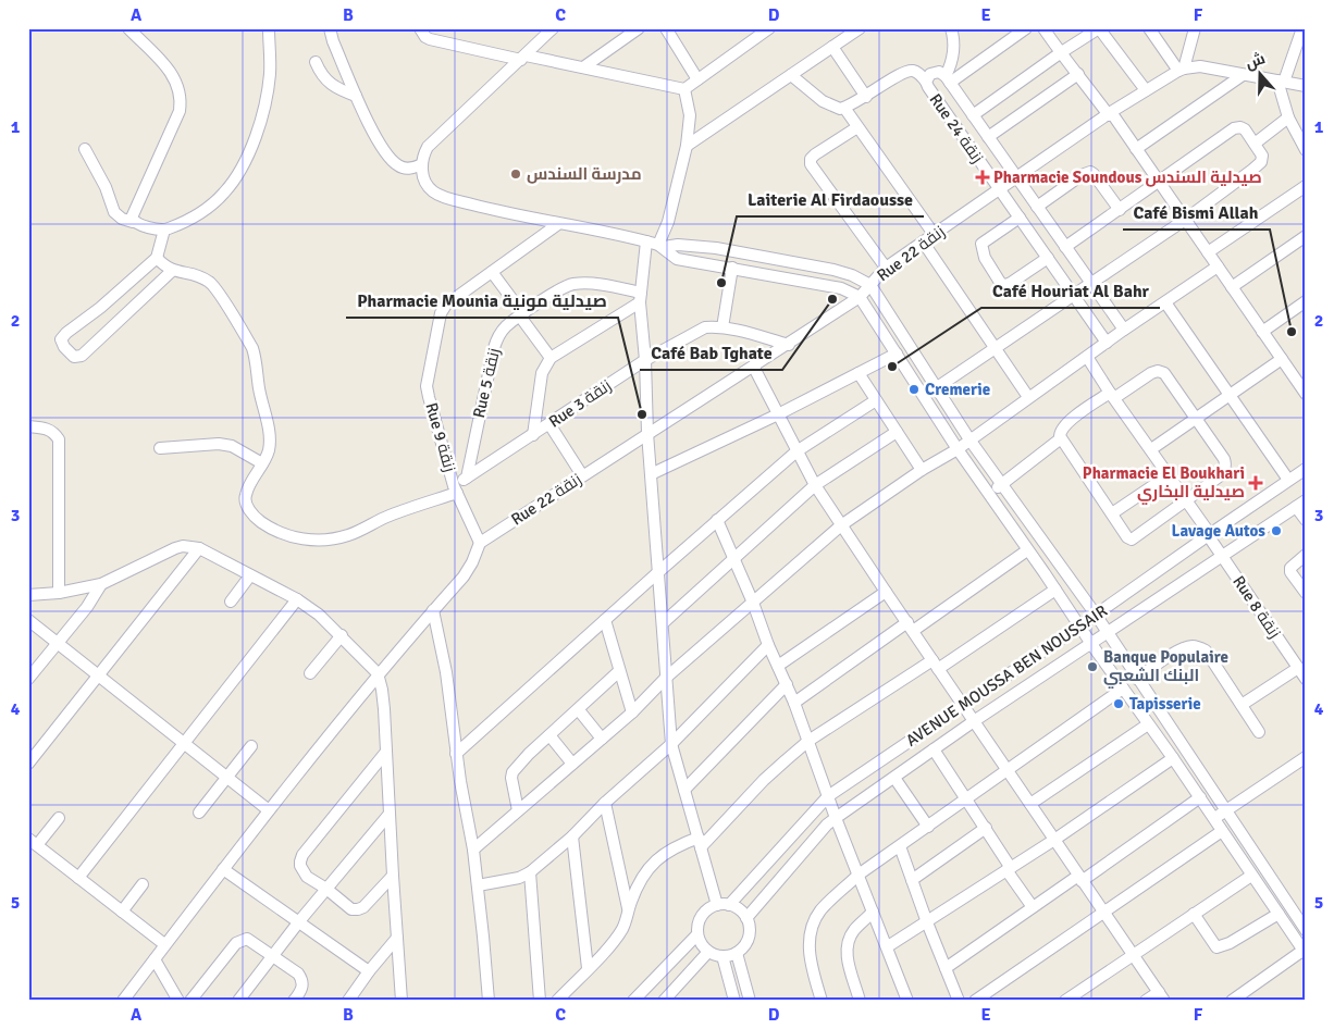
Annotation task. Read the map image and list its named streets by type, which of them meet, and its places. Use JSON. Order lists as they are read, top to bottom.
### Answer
{
  "streets": {
    "street": [
      "Rue 24 زنقة",
      "Rue 22 زنقة",
      "Rue 5 زنقة",
      "Rue 3 زنقة",
      "Rue 9 زنقة",
      "Rue 8 زنقة",
      "AVENUE MOUSSA BEN NOUSSAIR"
    ]
  },
  "crossings": [
    ["Rue 24 زنقة", "Rue 22 زنقة"],
    ["Rue 22 زنقة", "Rue 3 زنقة"],
    ["Rue 22 زنقة", "Rue 9 زنقة"],
    ["Rue 5 زنقة", "Rue 3 زنقة"],
    ["Rue 8 زنقة", "AVENUE MOUSSA BEN NOUSSAIR"]
  ],
  "places": {
    "other": [
      "مدرسة السندس",
      "Laiterie Al Firdaousse",
      "Café Bab Tghate",
      "Café Bismi Allah",
      "Café Houriat Al Bahr",
      "Cremerie",
      "Pharmacie Mounia صيدلية مونية",
      "Lavage Autos",
      "Banque Populaire البنك الشعبي",
      "Tapisserie"
    ],
    "health": ["Pharmacie Soundous صيدلية السندس", "Pharmacie El Boukhari صيدلية البخاري"]
  },
  "north": "top",
  "grid": {
    "columns": [
      "A",
      "B",
      "C",
      "D",
      "E",
      "F"
    ],
    "rows": [
      "1",
      "2",
      "3",
      "4",
      "5"
    ]
  }
}
